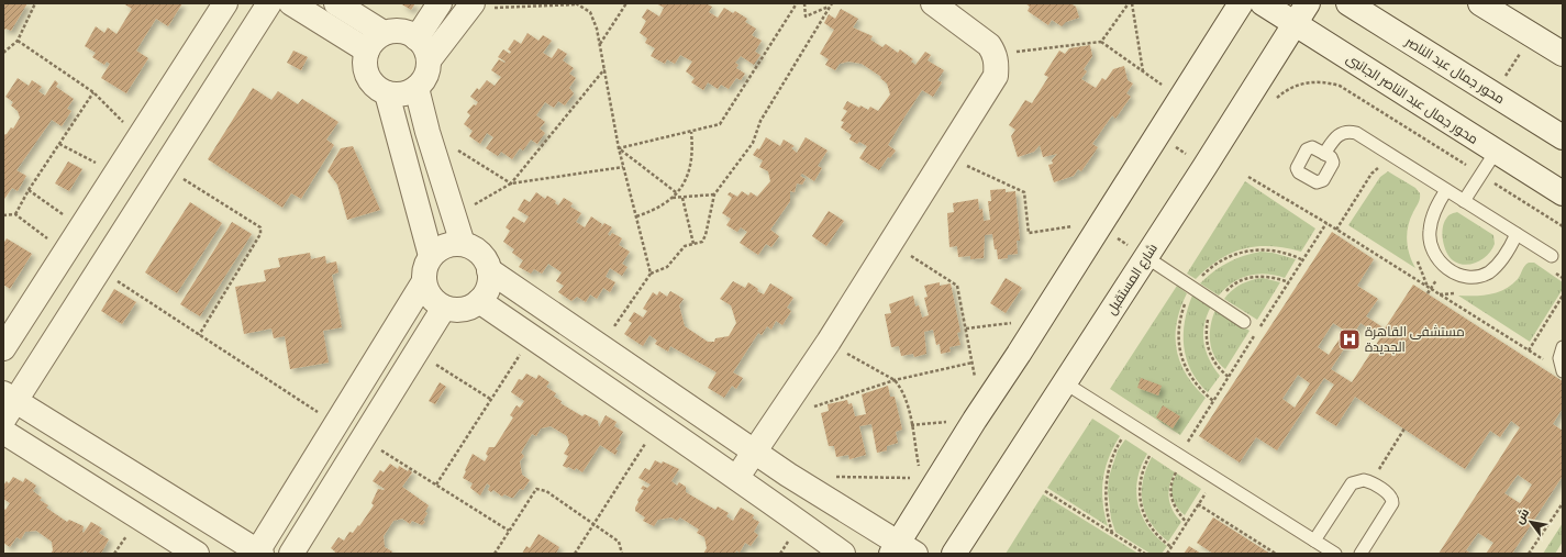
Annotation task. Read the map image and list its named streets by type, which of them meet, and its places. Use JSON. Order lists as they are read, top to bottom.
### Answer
{
  "streets": {
    "street": ["محور جمال عبد الناصر", "محور جمال عبد الناصر الجانبى", "شارع المستقبل"]
  },
  "crossings": [
    ["محور جمال عبد الناصر الجانبى", "شارع المستقبل"]
  ],
  "places": {
    "hospital": ["مستشفى القاهرة الجديدة"]
  },
  "north": "top left"
}
